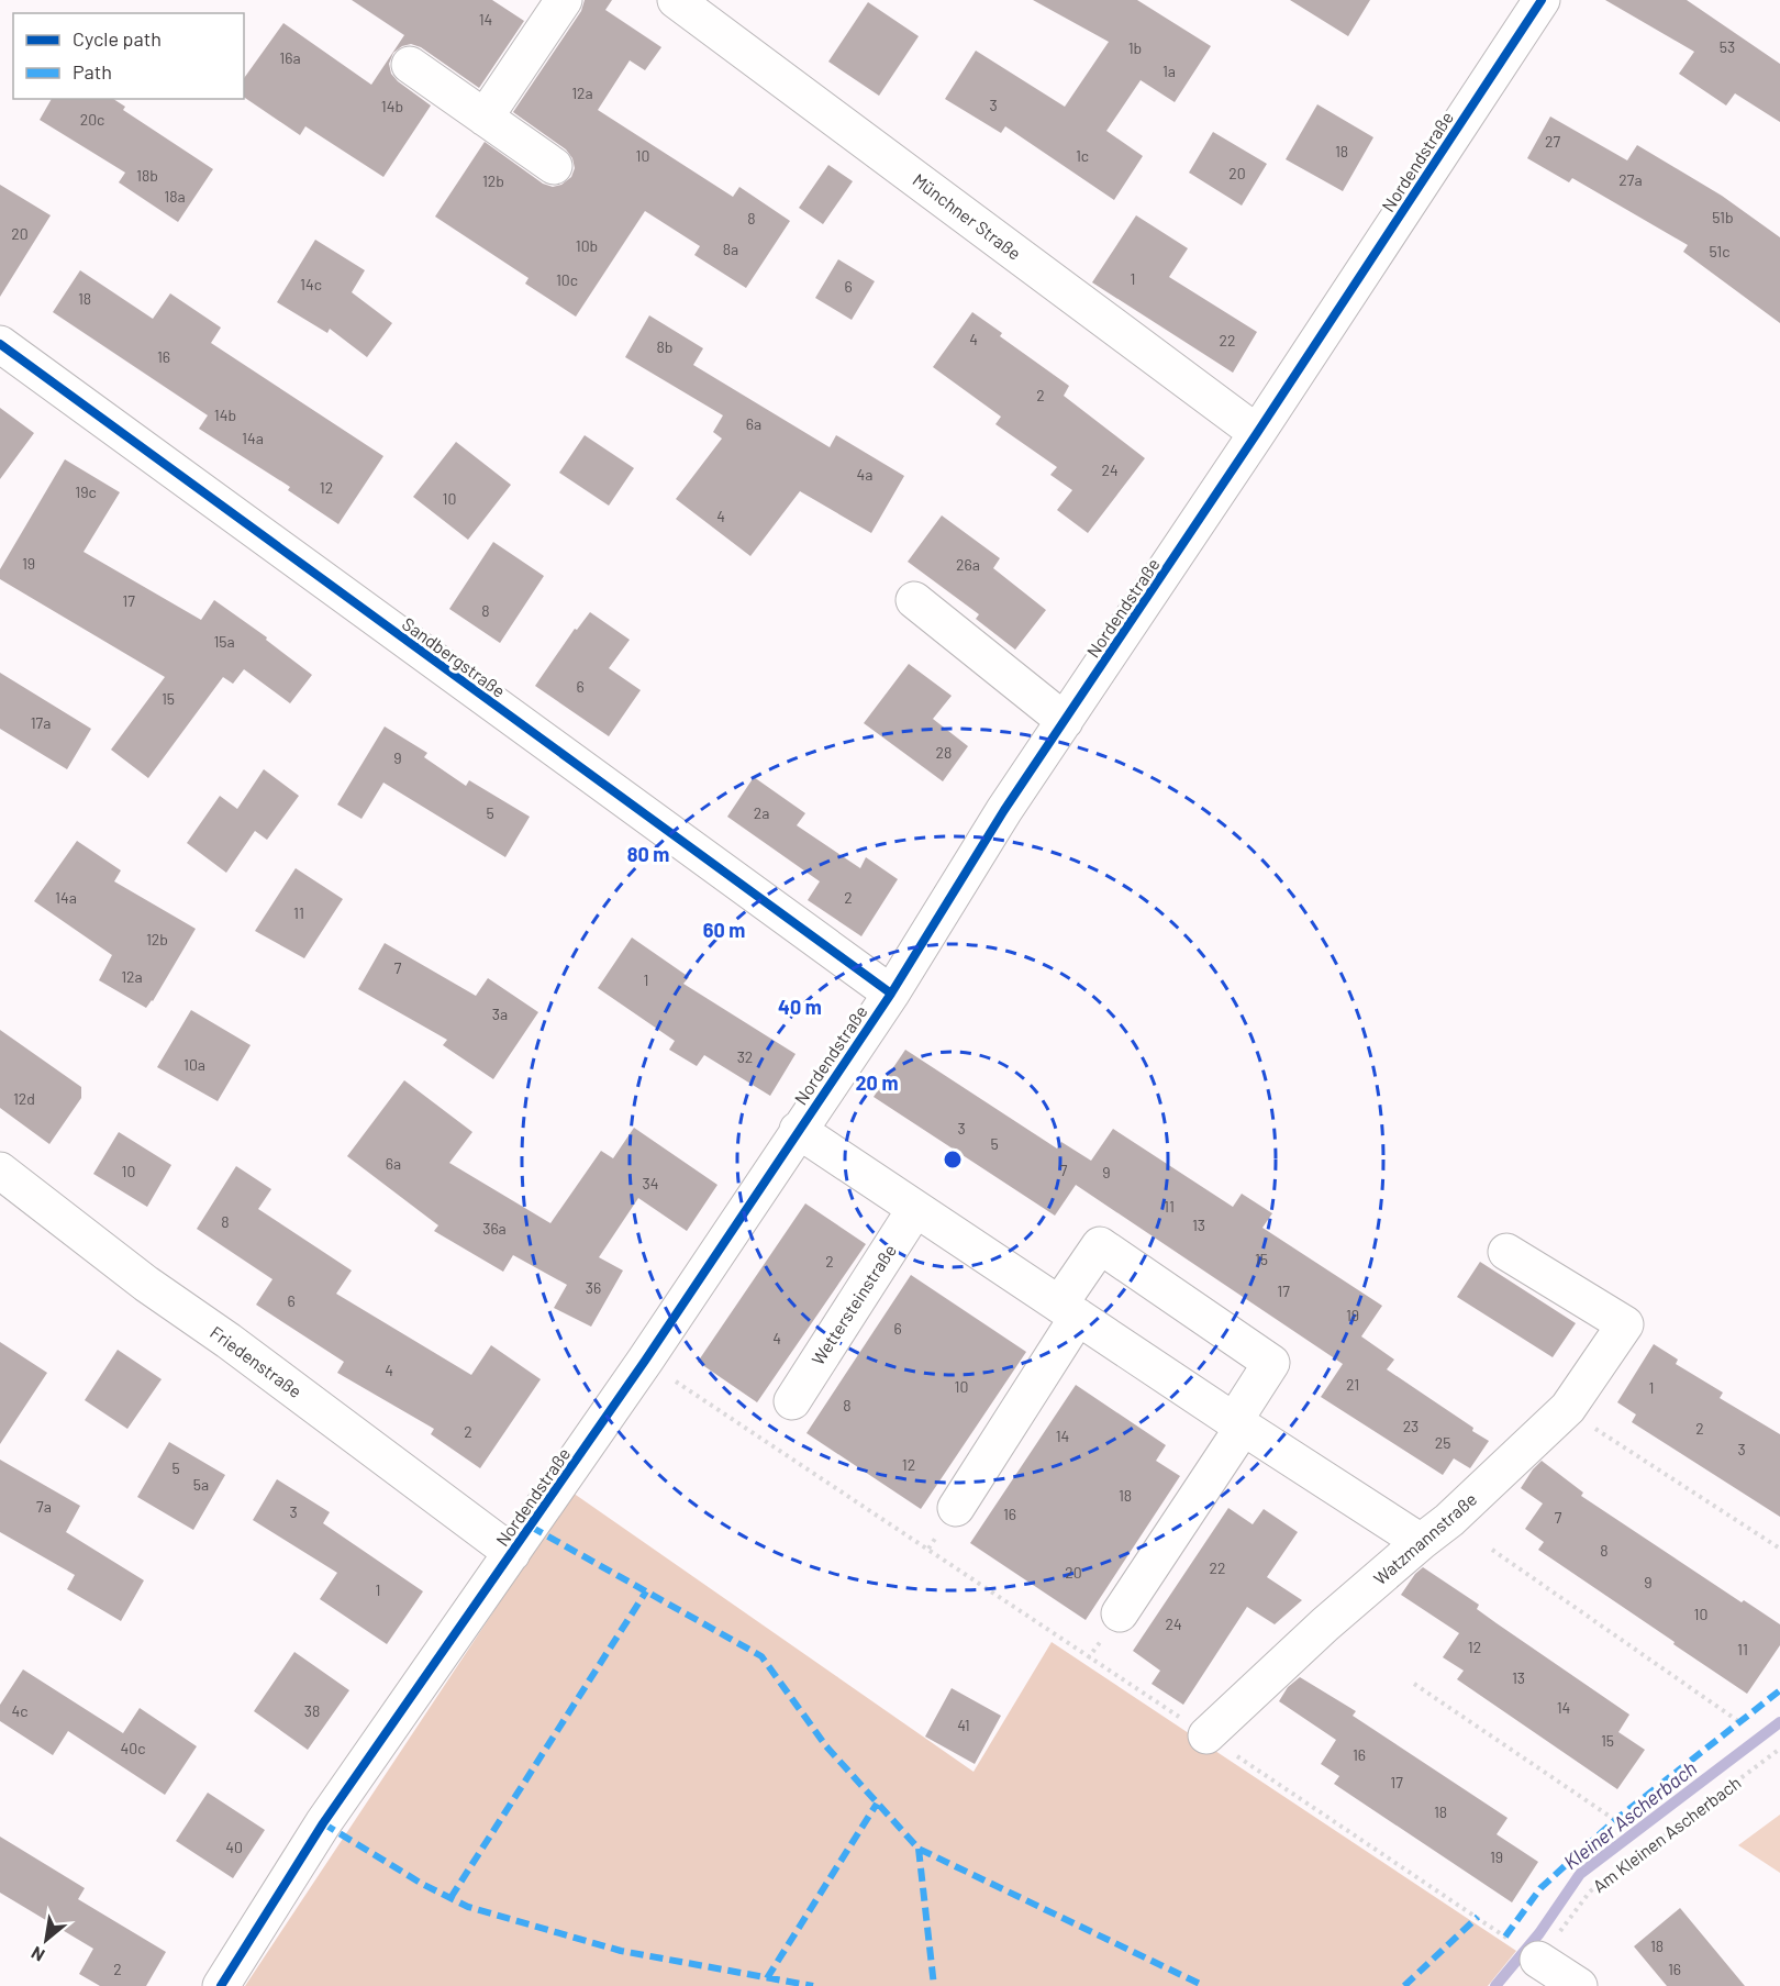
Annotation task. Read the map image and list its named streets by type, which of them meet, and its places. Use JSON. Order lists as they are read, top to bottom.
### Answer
{
  "streets": {
    "street": [
      "Nordendstraße",
      "Münchner Straße",
      "Sandbergstraße",
      "Wettersteinstraße",
      "Friedenstraße",
      "Watzmannstraße"
    ],
    "path": ["Am Kleinen Ascherbach"]
  },
  "crossings": [
    ["Nordendstraße", "Münchner Straße"],
    ["Nordendstraße", "Sandbergstraße"],
    ["Nordendstraße", "Friedenstraße"]
  ],
  "water": ["Kleiner Ascherbach"],
  "house_numbers": [
    "14",
    "53",
    "1b",
    "16a",
    "1a",
    "12a",
    "3",
    "14b",
    "20c",
    "27",
    "18",
    "10",
    "1c",
    "20",
    "18b",
    "27a",
    "12b",
    "18a",
    "51b",
    "8",
    "20",
    "10b",
    "8a",
    "51c",
    "1",
    "10c",
    "14c",
    "6",
    "18",
    "4",
    "22",
    "8b",
    "16",
    "2",
    "14b",
    "6a",
    "14a",
    "24",
    "4a",
    "12",
    "19c",
    "10",
    "4",
    "19",
    "26a",
    "17",
    "8",
    "15a",
    "6",
    "15",
    "17a",
    "28",
    "9",
    "5",
    "2a",
    "14a",
    "2",
    "11",
    "12b",
    "7",
    "12a",
    "1",
    "3a",
    "32",
    "10a",
    "12d",
    "3",
    "5",
    "6a",
    "7",
    "10",
    "9",
    "34",
    "11",
    "8",
    "13",
    "36a",
    "15",
    "2",
    "36",
    "17",
    "6",
    "19",
    "6",
    "4",
    "4",
    "21",
    "10",
    "1",
    "8",
    "23",
    "2",
    "2",
    "14",
    "25",
    "3",
    "12",
    "5",
    "5a",
    "18",
    "7a",
    "3",
    "16",
    "7",
    "8",
    "22",
    "20",
    "9",
    "1",
    "10",
    "24",
    "12",
    "11",
    "13",
    "14",
    "4c",
    "38",
    "41",
    "15",
    "40c",
    "16",
    "17",
    "18",
    "40",
    "19",
    "18",
    "2",
    "16"
  ],
  "legend": ["Cycle path", "Path"],
  "north": "bottom left",
  "rings": [
    "80 m",
    "60 m",
    "40 m",
    "20 m"
  ]
}
